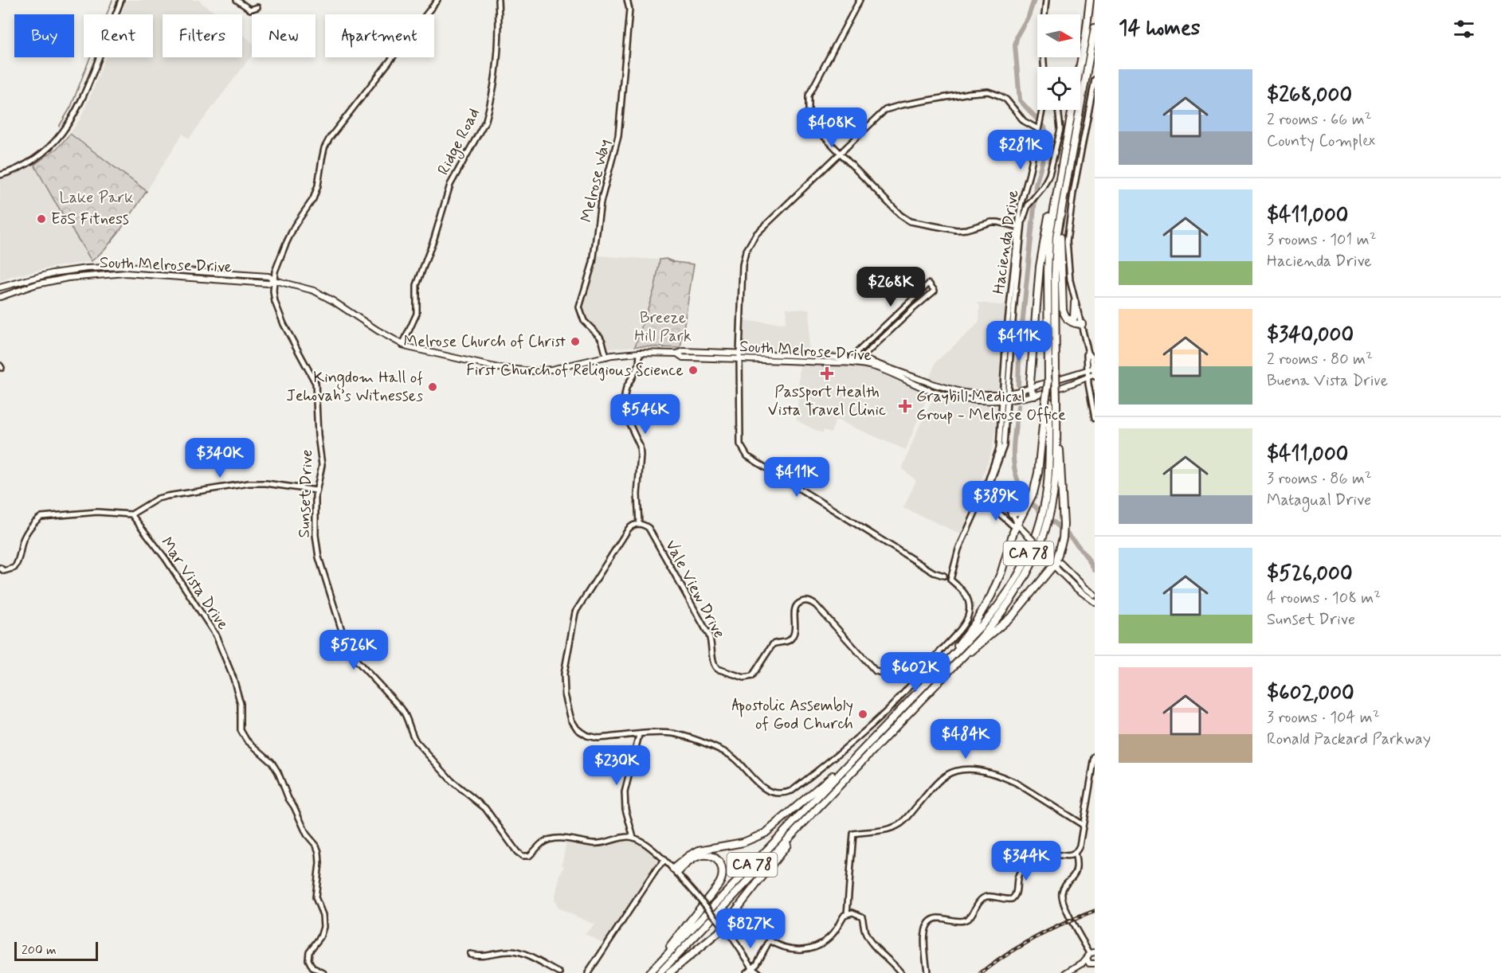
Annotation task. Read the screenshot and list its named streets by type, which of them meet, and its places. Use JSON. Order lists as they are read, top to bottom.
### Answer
{
  "streets": {
    "highway": ["CA 78"],
    "main road": ["South Melrose Drive"],
    "street": [
      "Ridge Road",
      "Melrose Way",
      "Hacienda Drive",
      "Sunset Drive",
      "Mar Vista Drive",
      "Vale View Drive"
    ]
  },
  "crossings": [
    ["Ridge Road", "South Melrose Drive"],
    ["Melrose Way", "South Melrose Drive"],
    ["Hacienda Drive", "South Melrose Drive"],
    ["Hacienda Drive", "Vale View Drive"],
    ["South Melrose Drive", "Sunset Drive"]
  ],
  "parks": ["Lake Park", "Breeze Hill Park"],
  "places": {
    "other": [
      "EōS Fitness",
      "Melrose Church of Christ",
      "First Church of Religious Science",
      "Kingdom Hall of Jehovah’s Witnesses",
      "Apostolic Assembly of God Church"
    ],
    "health": ["Passport Health Vista Travel Clinic", "Graybill Medical Group - Melrose Office"]
  },
  "scale_bar": "200 m",
  "north": "right",
  "page": {
    "heading": "14 homes",
    "chip": [
      "Buy",
      "Rent",
      "Filters",
      "New",
      "Apartment"
    ],
    "list": [
      {
        "name": "$268,000",
        "note": "2 rooms · 66 m² · County Complex"
      },
      {
        "name": "$411,000",
        "note": "3 rooms · 101 m² · Hacienda Drive"
      },
      {
        "name": "$340,000",
        "note": "2 rooms · 80 m² · Buena Vista Drive"
      },
      {
        "name": "$411,000",
        "note": "3 rooms · 86 m² · Matagual Drive"
      },
      {
        "name": "$526,000",
        "note": "4 rooms · 108 m² · Sunset Drive"
      },
      {
        "name": "$602,000",
        "note": "3 rooms · 104 m² · Ronald Packard Parkway"
      }
    ],
    "price": [
      "$408K",
      "$281K",
      "$268K",
      "$411K",
      "$546K",
      "$340K",
      "$411K",
      "$389K",
      "$526K",
      "$602K",
      "$484K",
      "$230K",
      "$344K",
      "$827K"
    ],
    "scale": "200 m"
  }
}
